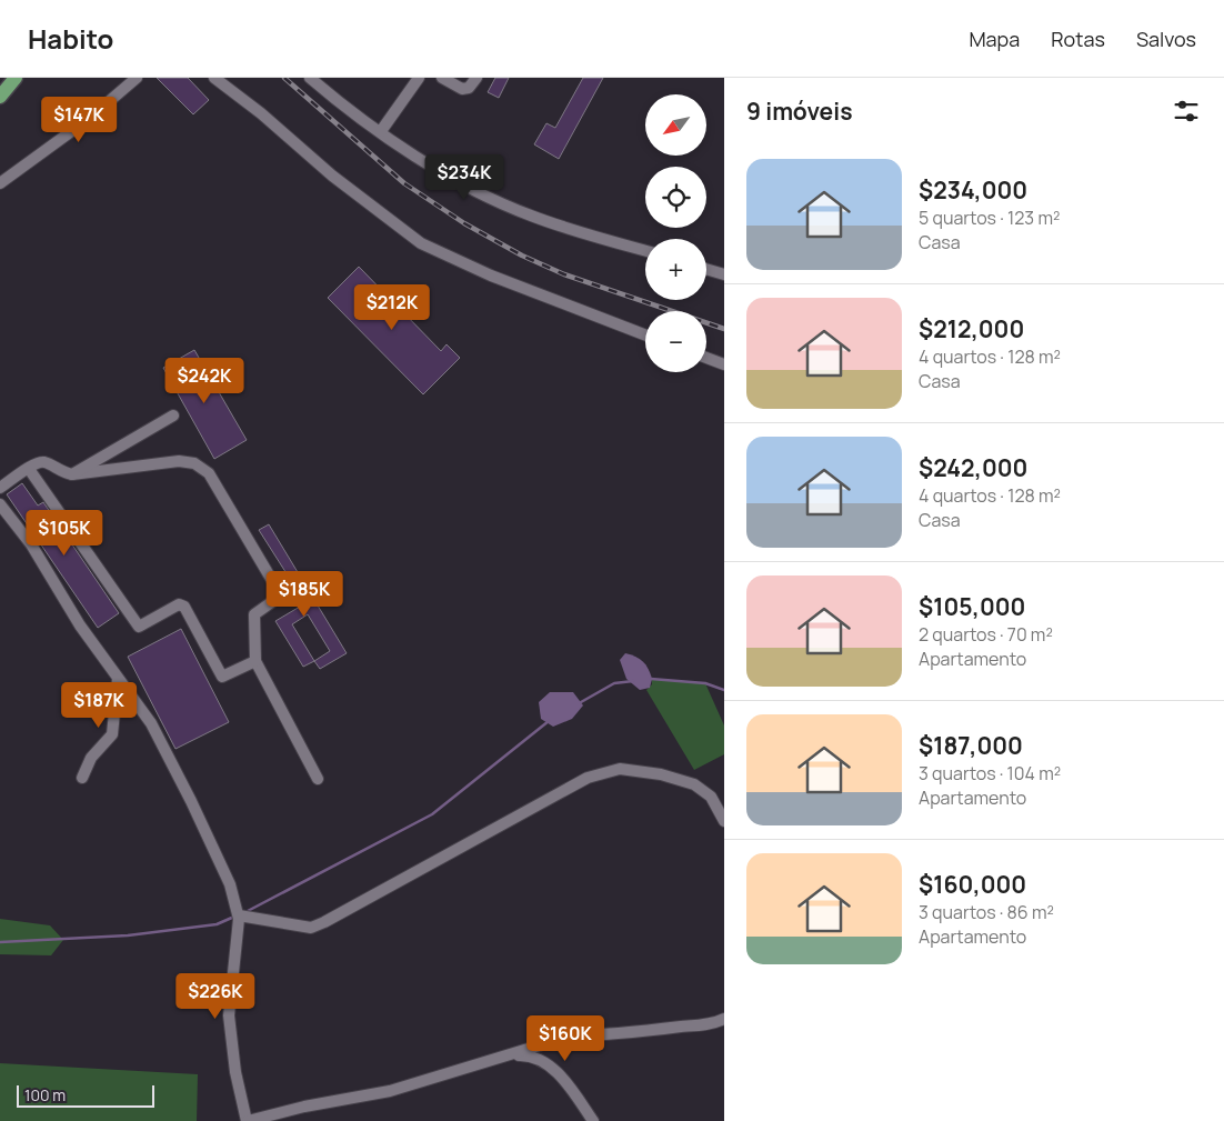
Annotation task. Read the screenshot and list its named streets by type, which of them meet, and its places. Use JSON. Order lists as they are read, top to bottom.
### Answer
{
  "scale_bar": "100 m",
  "north": "bottom left",
  "page": {
    "header": "Habito",
    "nav": ["Mapa", "Rotas", "Salvos"],
    "heading": "9 imóveis",
    "map_buttons": ["+", "−"],
    "price": [
      "$147K",
      "$234K",
      "$212K",
      "$242K",
      "$105K",
      "$185K",
      "$187K",
      "$226K",
      "$160K"
    ],
    "list": [
      {
        "name": "$234,000",
        "note": "5 quartos · 123 m² · Casa"
      },
      {
        "name": "$212,000",
        "note": "4 quartos · 128 m² · Casa"
      },
      {
        "name": "$242,000",
        "note": "4 quartos · 128 m² · Casa"
      },
      {
        "name": "$105,000",
        "note": "2 quartos · 70 m² · Apartamento"
      },
      {
        "name": "$187,000",
        "note": "3 quartos · 104 m² · Apartamento"
      },
      {
        "name": "$160,000",
        "note": "3 quartos · 86 m² · Apartamento"
      }
    ],
    "scale": "100 m"
  }
}
